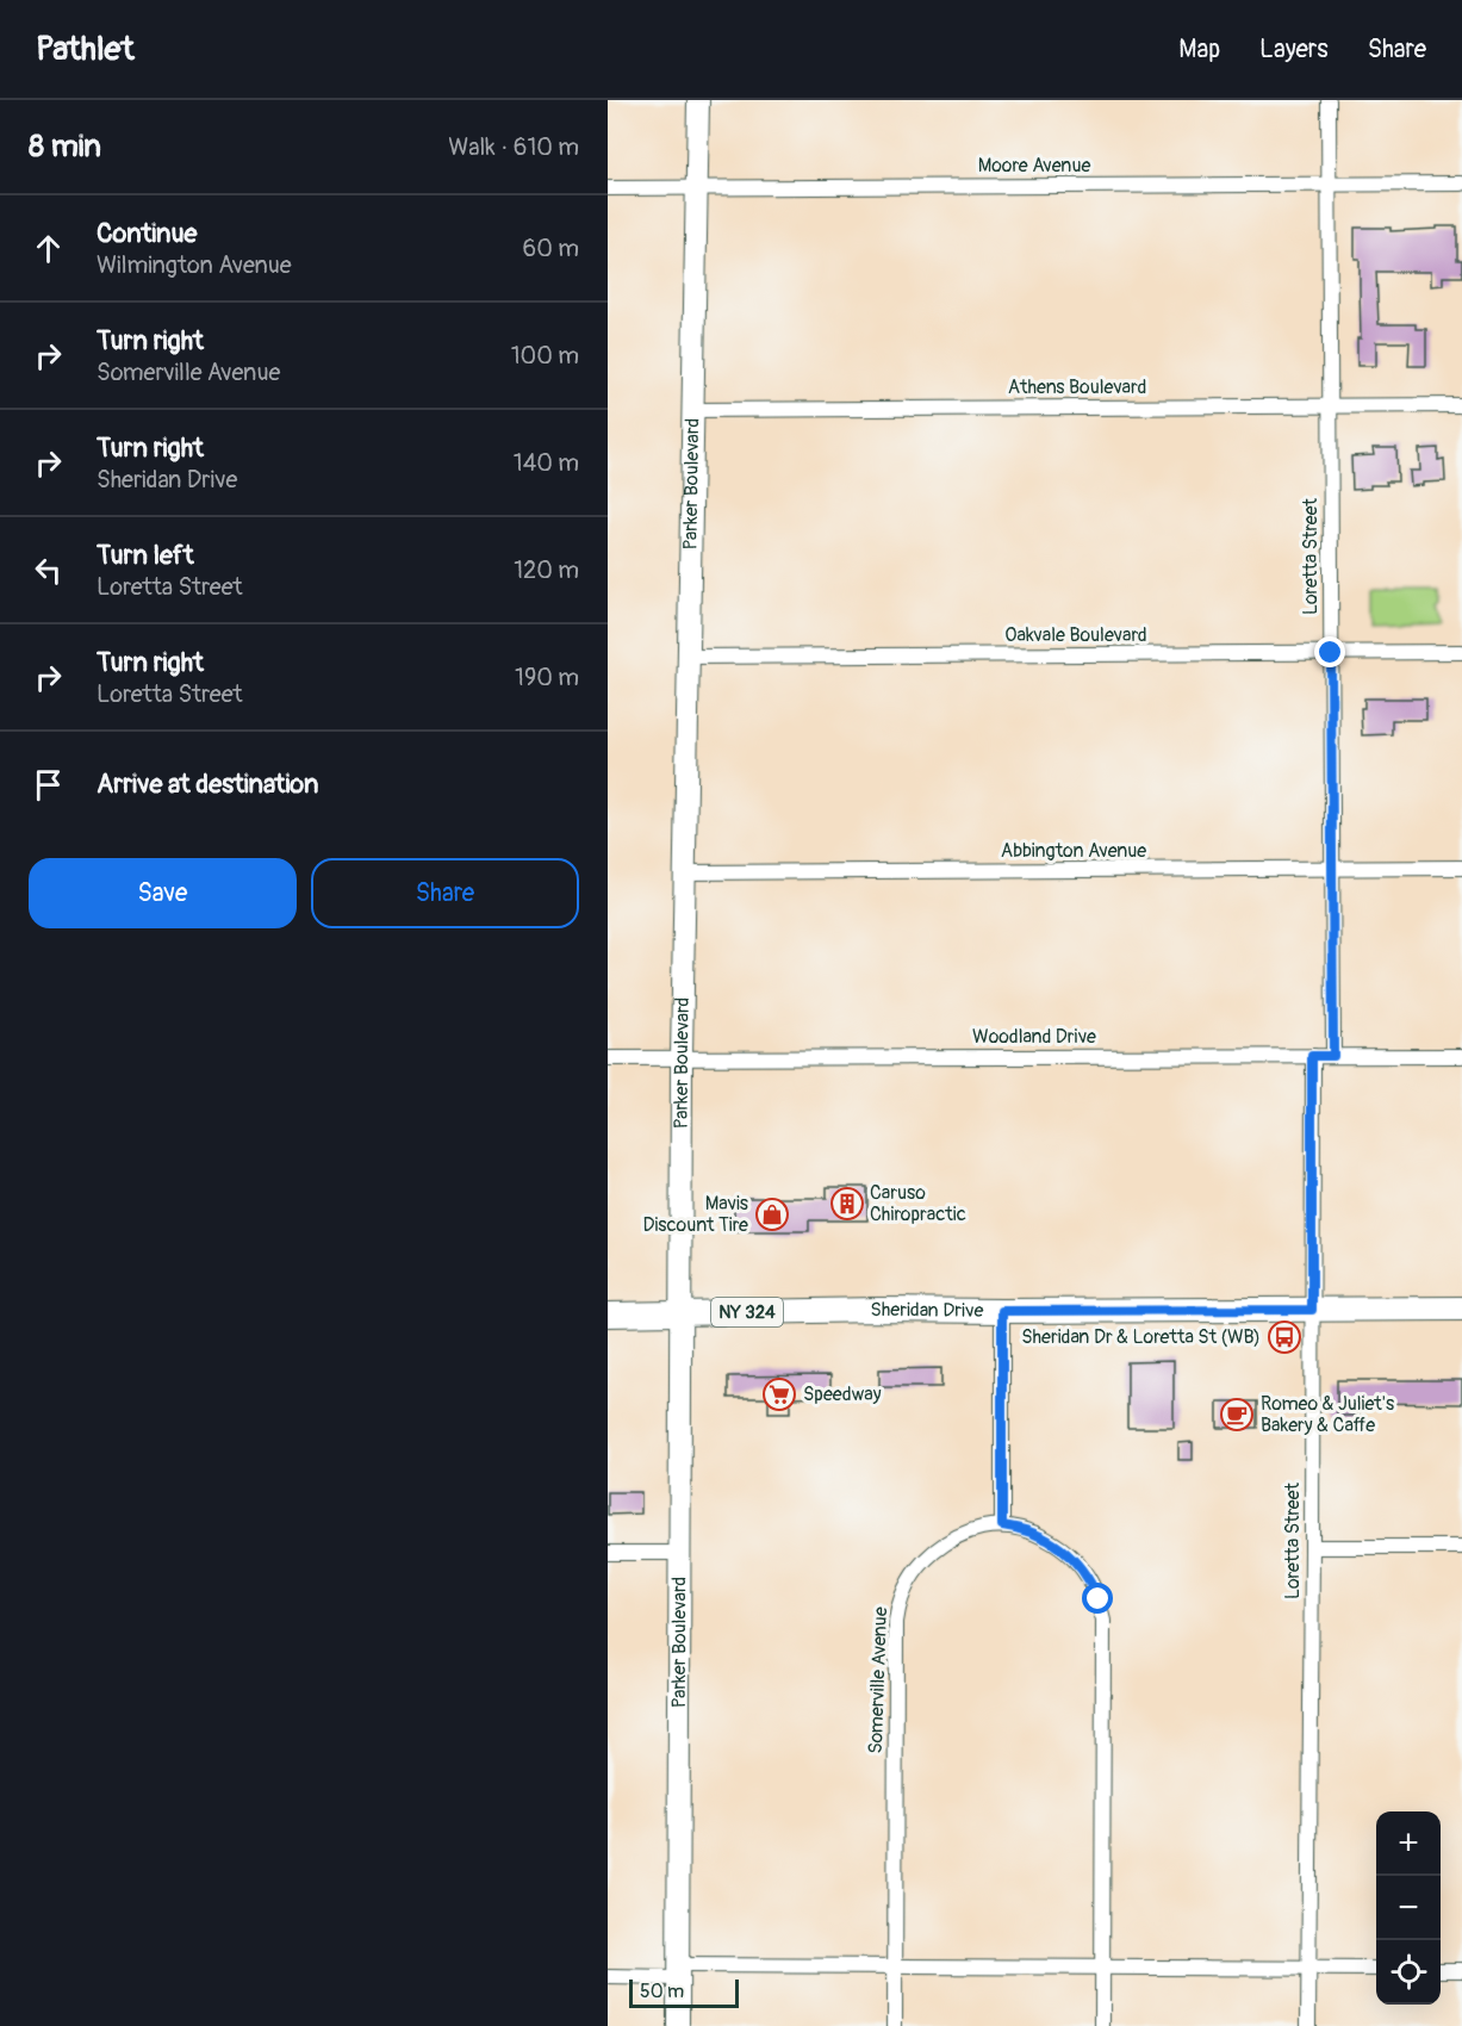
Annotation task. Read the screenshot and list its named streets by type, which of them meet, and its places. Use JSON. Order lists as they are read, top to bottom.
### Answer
{
  "streets": {
    "main road": ["Sheridan Drive", "NY 324"],
    "street": [
      "Moore Avenue",
      "Athens Boulevard",
      "Parker Boulevard",
      "Loretta Street",
      "Oakvale Boulevard",
      "Abbington Avenue",
      "Woodland Drive",
      "Somerville Avenue"
    ]
  },
  "crossings": [
    ["Moore Avenue", "Parker Boulevard"],
    ["Moore Avenue", "Loretta Street"],
    ["Athens Boulevard", "Parker Boulevard"],
    ["Athens Boulevard", "Loretta Street"],
    ["Parker Boulevard", "Oakvale Boulevard"],
    ["Parker Boulevard", "Abbington Avenue"],
    ["Parker Boulevard", "Woodland Drive"],
    ["Parker Boulevard", "Sheridan Drive"],
    ["Loretta Street", "Oakvale Boulevard"],
    ["Loretta Street", "Abbington Avenue"],
    ["Loretta Street", "Woodland Drive"],
    ["Loretta Street", "Sheridan Drive"]
  ],
  "places": {
    "building": ["Caruso Chiropractic"],
    "shop": ["Mavis Discount Tire"],
    "bus stop": ["Sheridan Dr & Loretta St (WB)"],
    "supermarket": ["Speedway"],
    "cafe": ["Romeo & Juliet's Bakery & Caffe"]
  },
  "scale_bar": "50 m",
  "page": {
    "header": "Pathlet",
    "nav": ["Map", "Layers", "Share"],
    "heading": ["8 min", "Walk · 610 m"],
    "list": [
      ["Continue", "Wilmington Avenue", "60 m"],
      ["Turn right", "Somerville Avenue", "100 m"],
      ["Turn right", "Sheridan Drive", "140 m"],
      ["Turn left", "Loretta Street", "120 m"],
      ["Turn right", "Loretta Street", "190 m"],
      "Arrive at destination"
    ],
    "buttons": ["Save", "Share"],
    "map_buttons": ["+", "−"],
    "scale": "50 m"
  }
}
